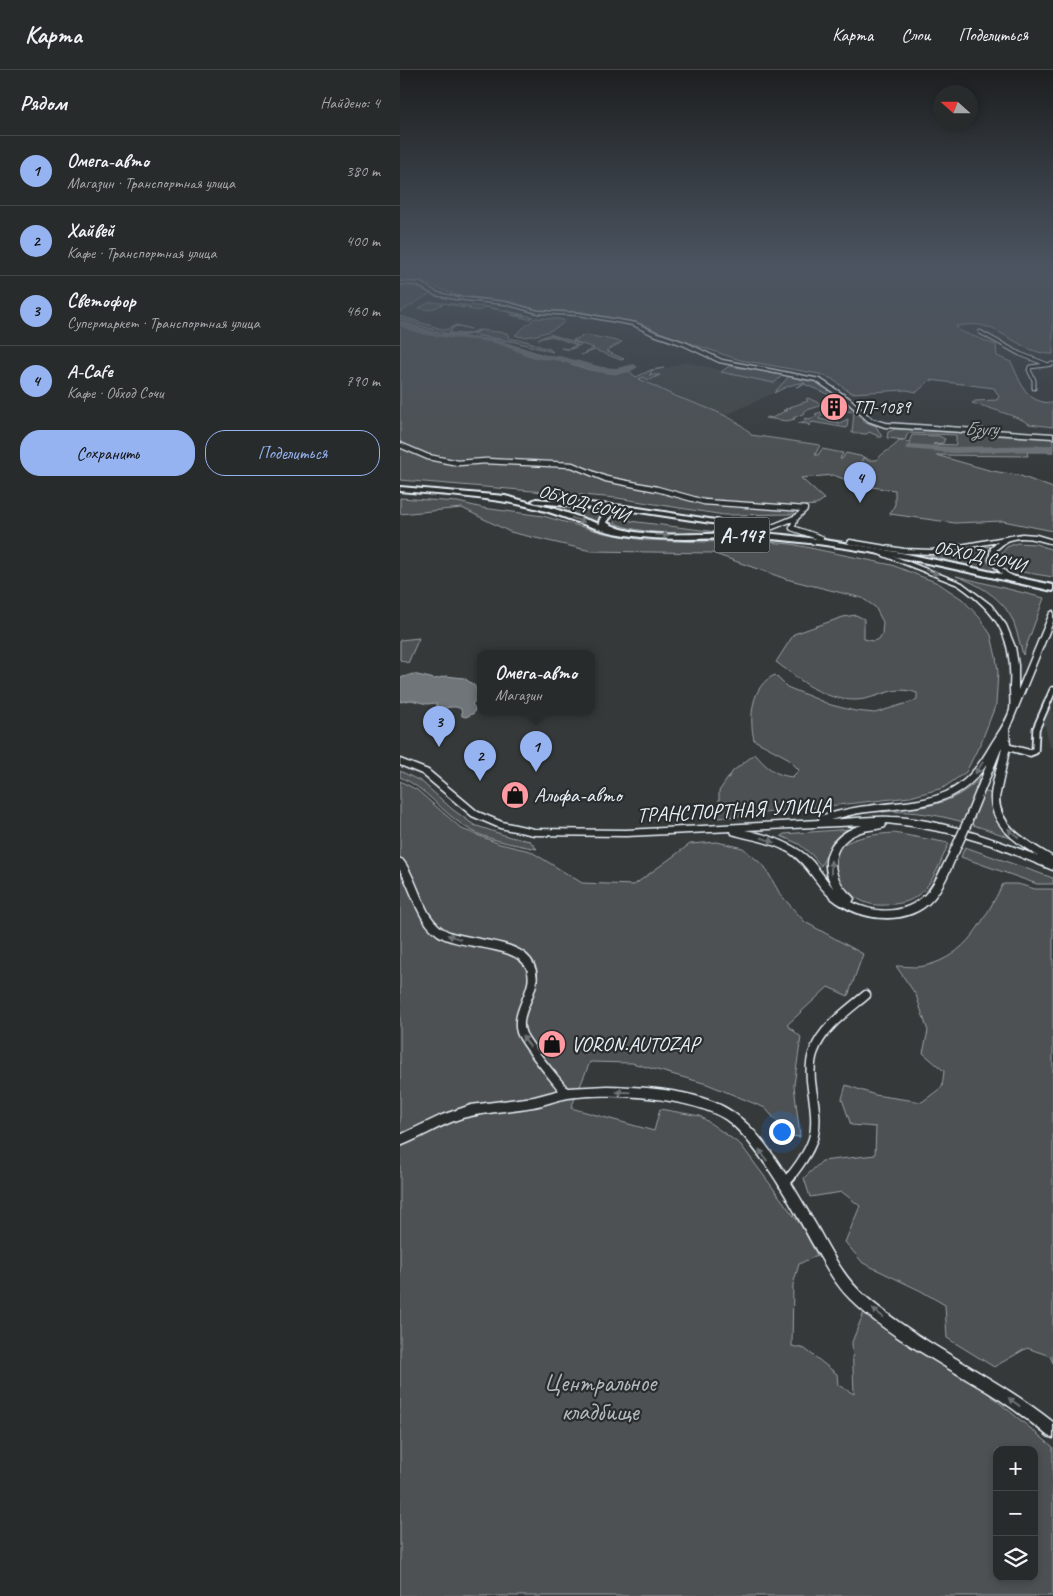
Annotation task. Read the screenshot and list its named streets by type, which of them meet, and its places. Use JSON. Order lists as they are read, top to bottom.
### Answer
{
  "streets": {
    "highway": ["ОБХОД СОЧИ", "А-147"],
    "main road": ["ТРАНСПОРТНАЯ УЛИЦА"]
  },
  "crossings": [
    ["ОБХОД СОЧИ", "А-147"]
  ],
  "water": ["Бзугу"],
  "parks": ["Центральное кладбище"],
  "places": {
    "building": ["ТП-1089"],
    "shop": ["Альфа-авто", "VORON.AUTOZAP"]
  },
  "north": "left",
  "page": {
    "header": "Карта",
    "nav": ["Карта", "Слои", "Поделиться"],
    "heading": ["Рядом", "Найдено: 4"],
    "list": [
      {
        "mark": "1",
        "name": "Омега-авто",
        "note": "Магазин · Транспортная улица",
        "value": "380 m"
      },
      {
        "mark": "2",
        "name": "Хайвей",
        "note": "Кафе · Транспортная улица",
        "value": "400 m"
      },
      {
        "mark": "3",
        "name": "Светофор",
        "note": "Супермаркет · Транспортная улица",
        "value": "460 m"
      },
      {
        "mark": "4",
        "name": "A-Cafe",
        "note": "Кафе · Обход Сочи",
        "value": "790 m"
      }
    ],
    "buttons": ["Сохранить", "Поделиться"],
    "pins": [
      "4",
      "3",
      "1",
      "2"
    ],
    "popup": ["Омега-авто", "Магазин"],
    "map_buttons": ["+", "−"]
  }
}
